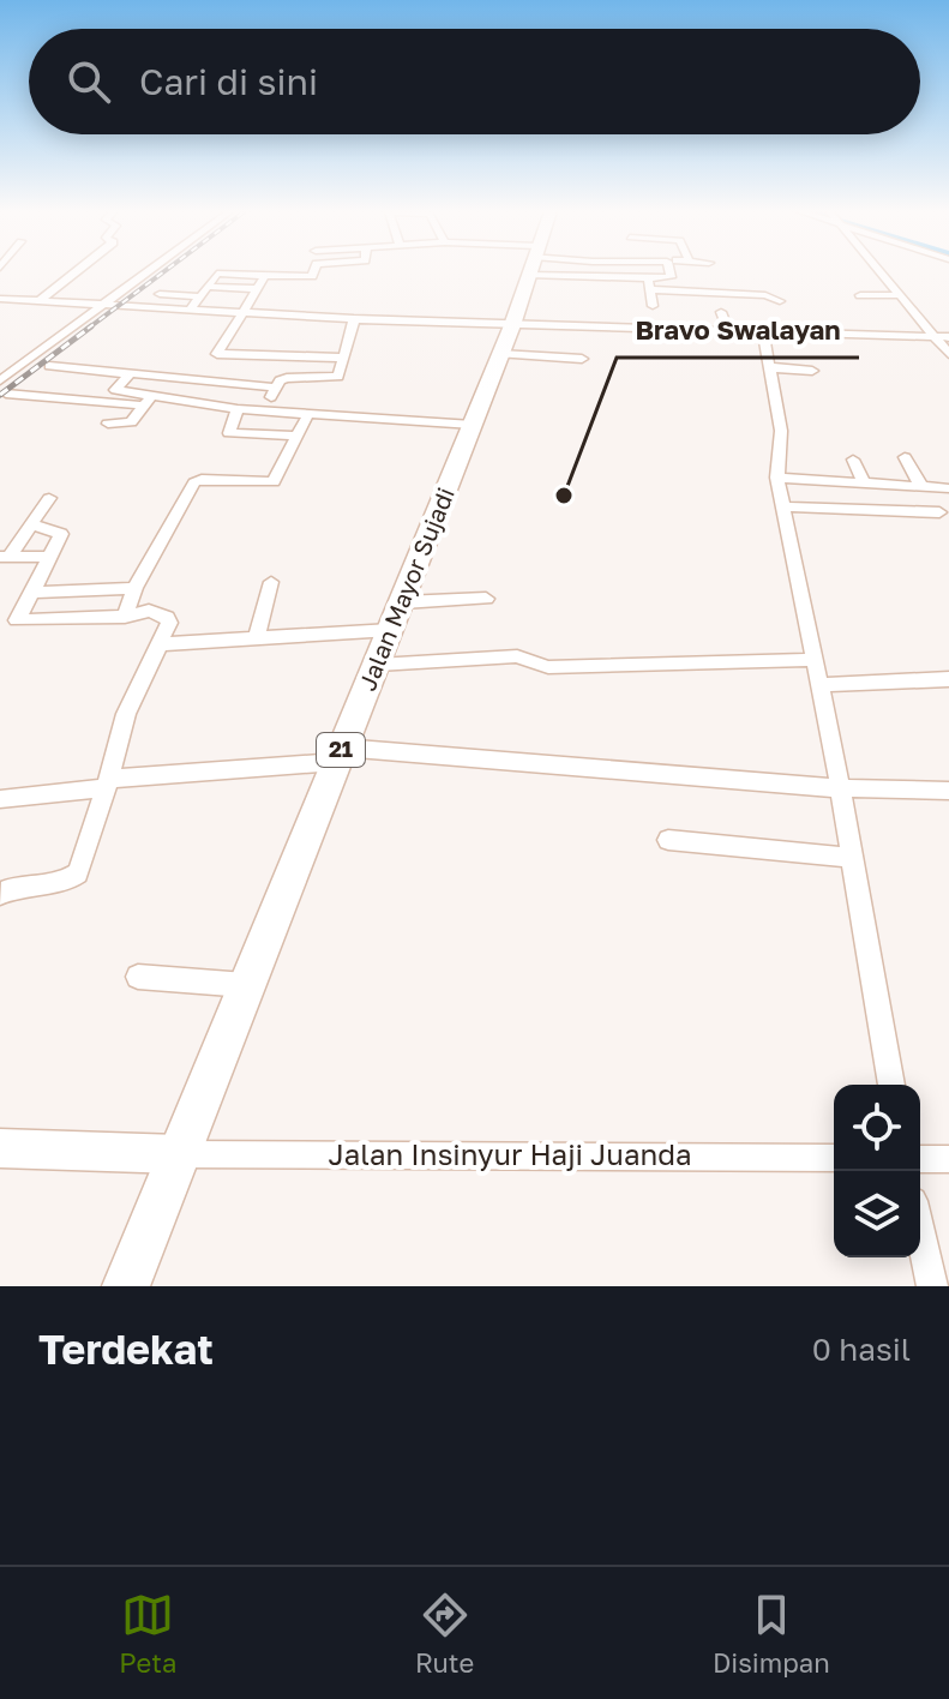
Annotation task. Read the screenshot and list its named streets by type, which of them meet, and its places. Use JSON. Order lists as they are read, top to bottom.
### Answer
{
  "streets": {
    "highway": ["Jalan Mayor Sujadi", "21"],
    "street": ["Jalan Insinyur Haji Juanda"]
  },
  "crossings": [
    ["Jalan Mayor Sujadi", "Jalan Insinyur Haji Juanda"]
  ],
  "places": ["Bravo Swalayan"],
  "page": {
    "search": "Cari di sini",
    "heading": ["Terdekat", "0 hasil"],
    "nav": ["Peta", "Rute", "Disimpan"]
  }
}
